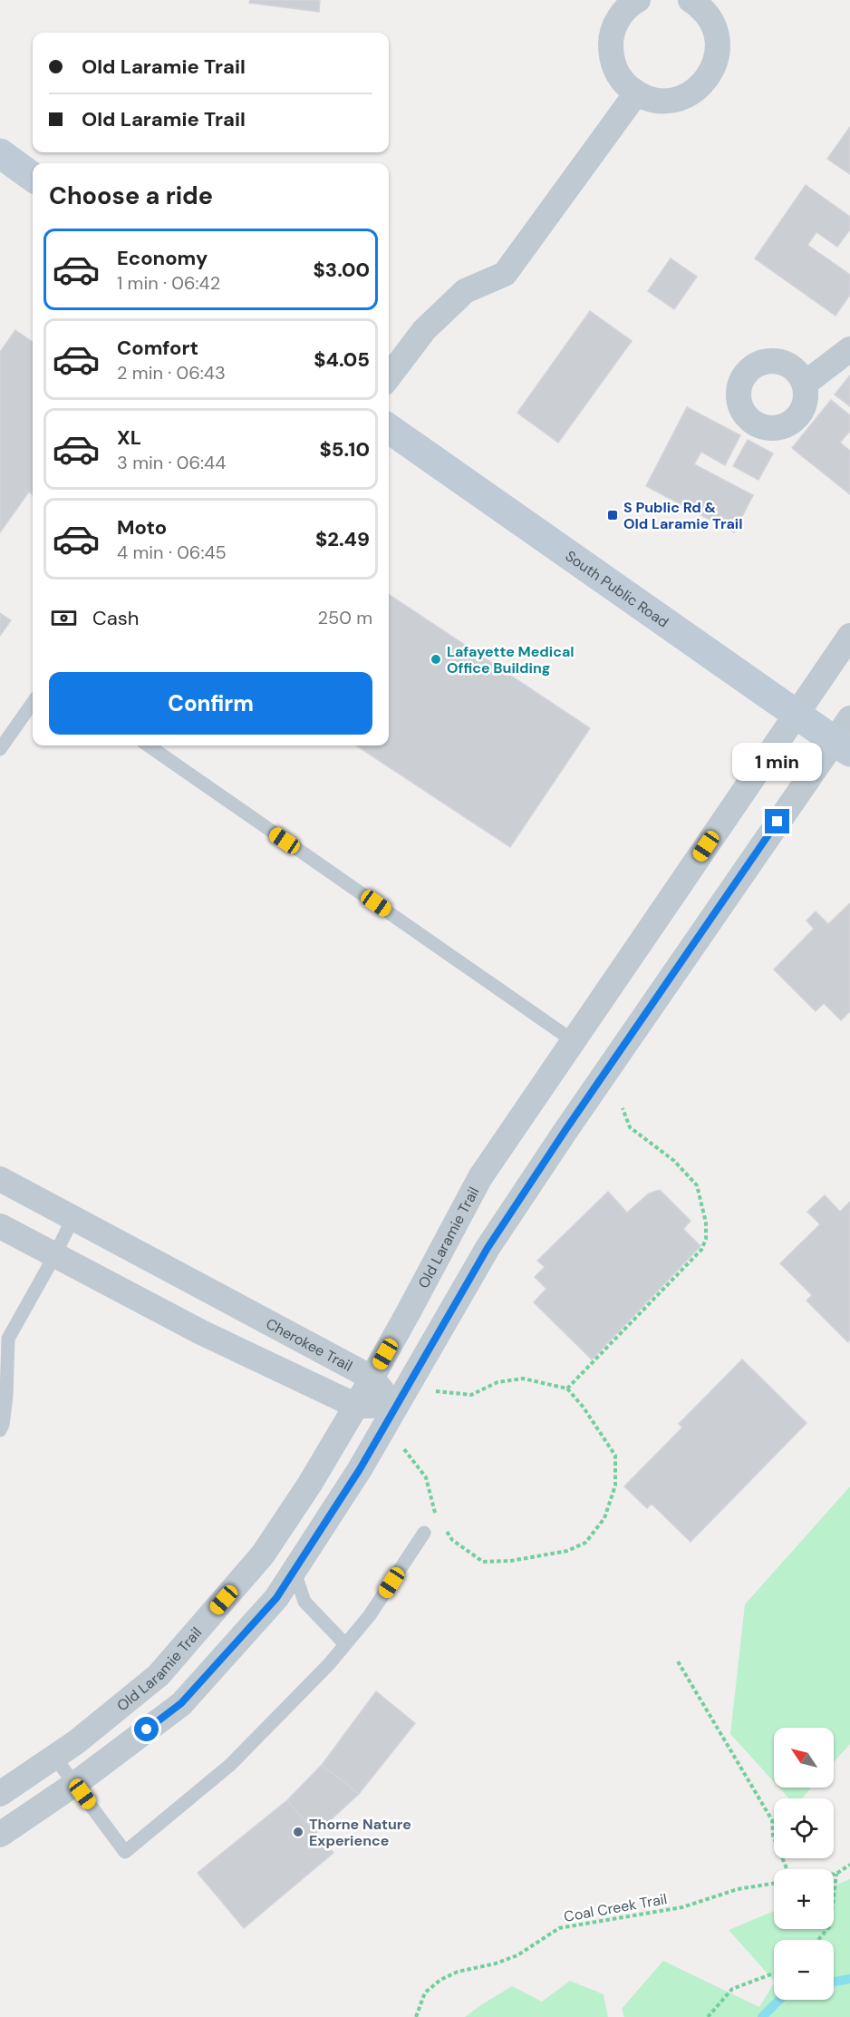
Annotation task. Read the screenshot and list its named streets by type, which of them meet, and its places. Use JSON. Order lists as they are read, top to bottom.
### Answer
{
  "streets": {
    "street": ["South Public Road", "Old Laramie Trail", "Cherokee Trail"],
    "path": ["Coal Creek Trail"]
  },
  "crossings": [
    ["South Public Road", "Old Laramie Trail"],
    ["Old Laramie Trail", "Cherokee Trail"]
  ],
  "places": {
    "transit": ["S Public Rd & Old Laramie Trail"],
    "other": ["Lafayette Medical Office Building", "Thorne Nature Experience"]
  },
  "north": "top left",
  "page": {
    "banner": ["Old Laramie Trail", "Old Laramie Trail"],
    "heading": "Choose a ride",
    "list": [
      {
        "name": "Economy",
        "note": "1 min · 06:42",
        "value": "$3.00"
      },
      {
        "name": "Comfort",
        "note": "2 min · 06:43",
        "value": "$4.05"
      },
      {
        "name": "XL",
        "note": "3 min · 06:44",
        "value": "$5.10"
      },
      {
        "name": "Moto",
        "note": "4 min · 06:45",
        "value": "$2.49"
      }
    ],
    "pay": ["Cash", "250 m"],
    "buttons": "Confirm",
    "bubble": "1 min",
    "map_buttons": ["+", "−"]
  }
}
